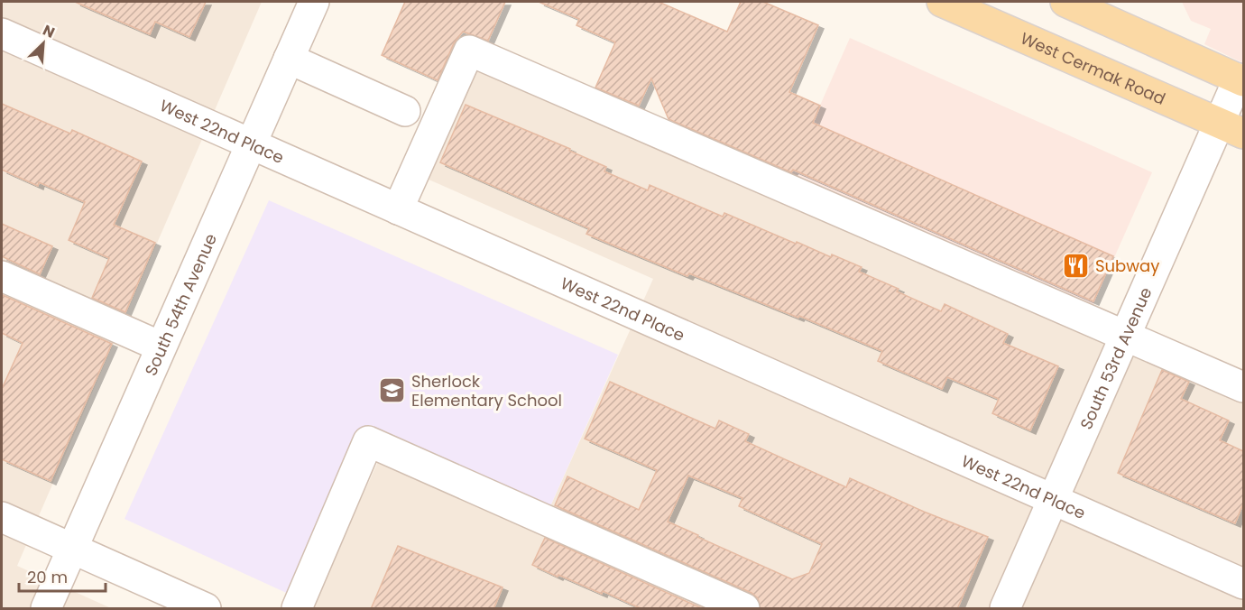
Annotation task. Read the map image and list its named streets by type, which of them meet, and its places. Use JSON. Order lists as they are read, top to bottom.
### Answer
{
  "streets": {
    "main road": ["West Cermak Road"],
    "street": ["West 22nd Place", "South 54th Avenue", "South 53rd Avenue"]
  },
  "crossings": [
    ["West Cermak Road", "South 53rd Avenue"],
    ["West 22nd Place", "South 54th Avenue"],
    ["West 22nd Place", "South 53rd Avenue"]
  ],
  "places": {
    "restaurant": ["Subway"],
    "school or university": ["Sherlock Elementary School"]
  },
  "scale_bar": "20 m",
  "north": "top right"
}
